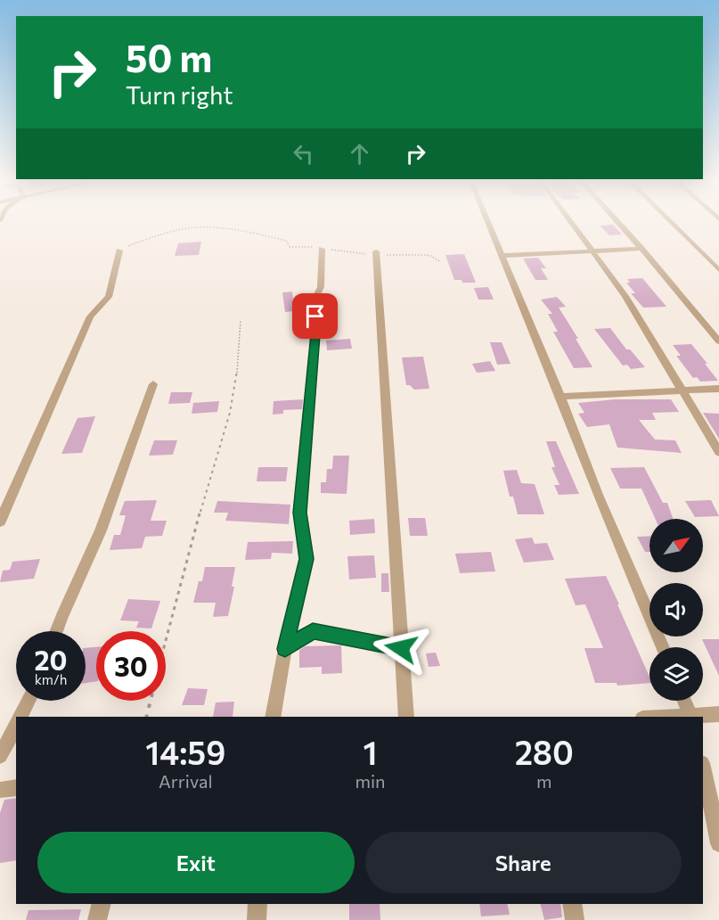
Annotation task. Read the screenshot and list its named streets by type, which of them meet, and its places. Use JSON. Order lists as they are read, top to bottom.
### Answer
{
  "north": "top right",
  "page": {
    "turn": ["50 m", "Turn right"],
    "speed": "20 km/h",
    "limit": "30",
    "eta": [
      "14:59",
      "Arrival",
      "1",
      "min",
      "280",
      "m"
    ],
    "buttons": ["Exit", "Share"]
  }
}
